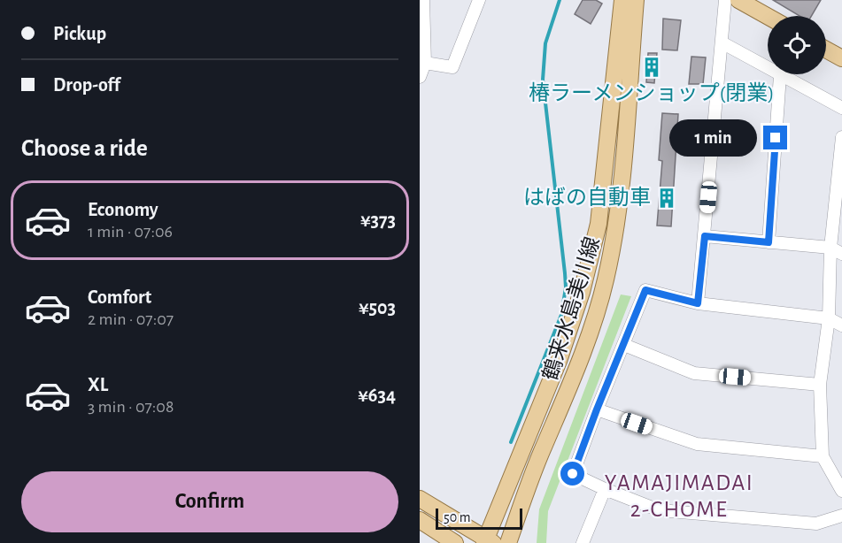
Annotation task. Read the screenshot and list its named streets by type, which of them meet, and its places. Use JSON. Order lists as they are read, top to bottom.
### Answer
{
  "streets": {
    "main road": ["鶴来水島美川線"]
  },
  "districts": ["YAMAJIMADAI 2-CHOME"],
  "places": {
    "building": ["椿ラーメンショップ(閉業)", "はばの自動車"]
  },
  "scale_bar": "50 m",
  "page": {
    "banner": ["Pickup", "Drop-off"],
    "heading": "Choose a ride",
    "bubble": "1 min",
    "list": [
      {
        "name": "Economy",
        "note": "1 min · 07:06",
        "value": "¥373"
      },
      {
        "name": "Comfort",
        "note": "2 min · 07:07",
        "value": "¥503"
      },
      {
        "name": "XL",
        "note": "3 min · 07:08",
        "value": "¥634"
      }
    ],
    "buttons": "Confirm",
    "scale": "50 m"
  }
}
